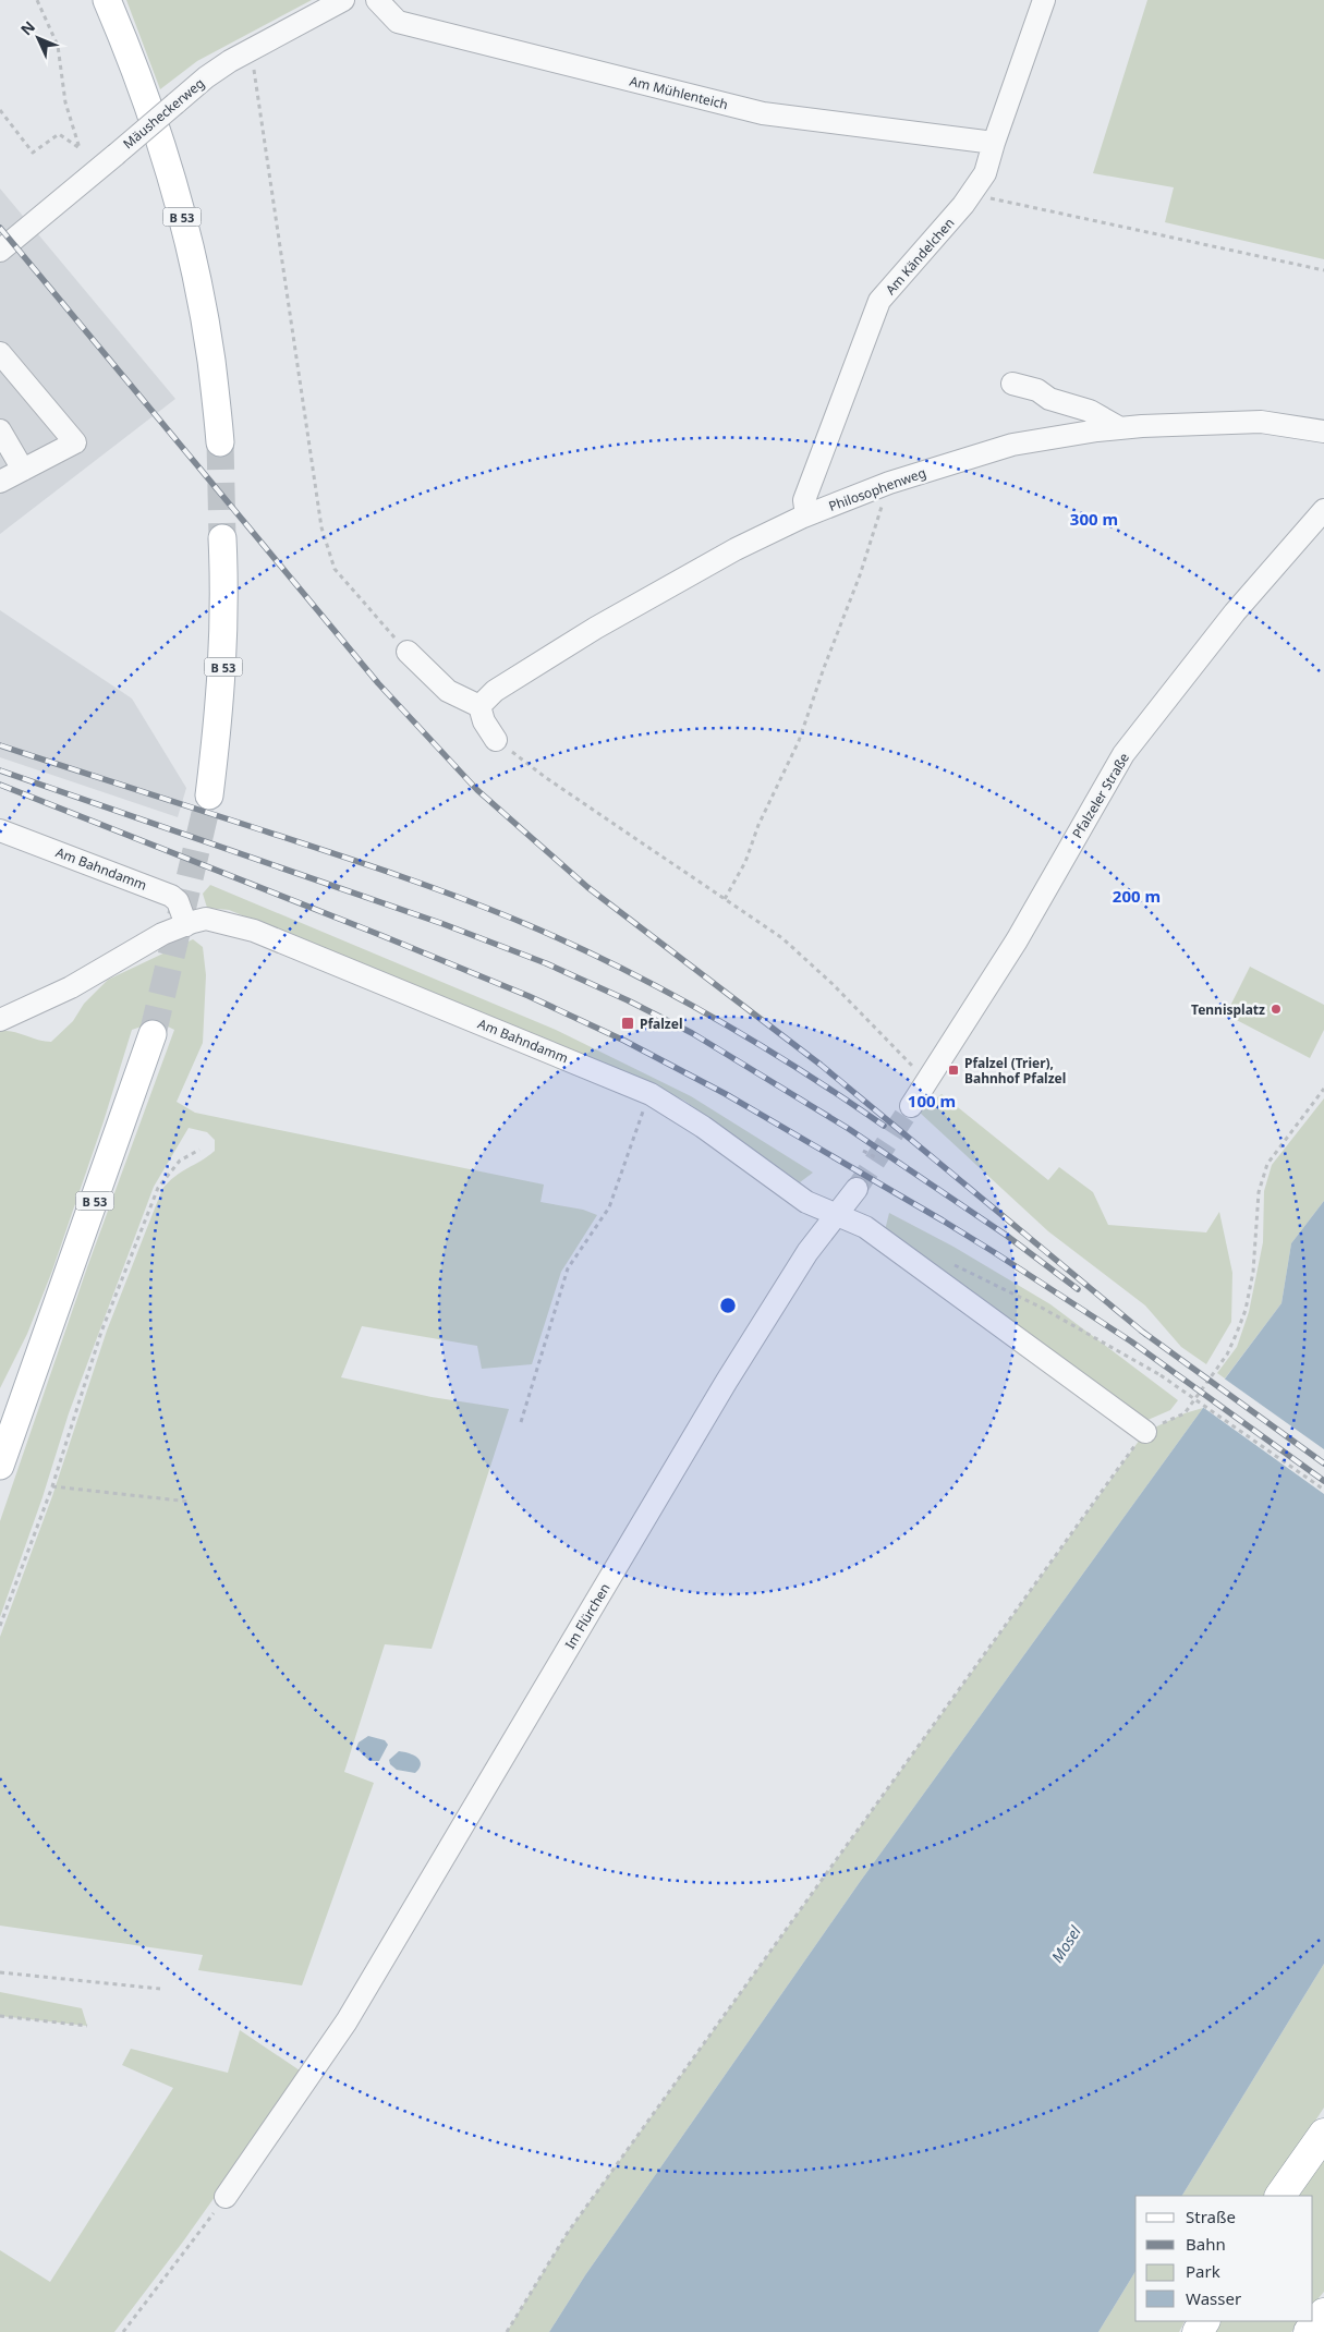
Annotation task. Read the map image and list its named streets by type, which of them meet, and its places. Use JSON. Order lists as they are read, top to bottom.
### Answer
{
  "streets": {
    "main road": ["B 53"],
    "street": [
      "Am Mühlenteich",
      "Mäusheckerweg",
      "Am Kändelchen",
      "Philosophenweg",
      "Pfalzeler Straße",
      "Am Bahndamm",
      "Im Flürchen"
    ]
  },
  "crossings": [
    ["Am Mühlenteich", "Am Kändelchen"],
    ["Am Kändelchen", "Philosophenweg"],
    ["Am Bahndamm", "Im Flürchen"]
  ],
  "water": ["Mosel"],
  "places": {
    "other": ["Tennisplatz"],
    "transit": ["Pfalzel", "Pfalzel (Trier), Bahnhof Pfalzel"]
  },
  "legend": [
    "Straße",
    "Bahn",
    "Park",
    "Wasser"
  ],
  "north": "top left",
  "rings": ["300 m", "200 m", "100 m"]
}
